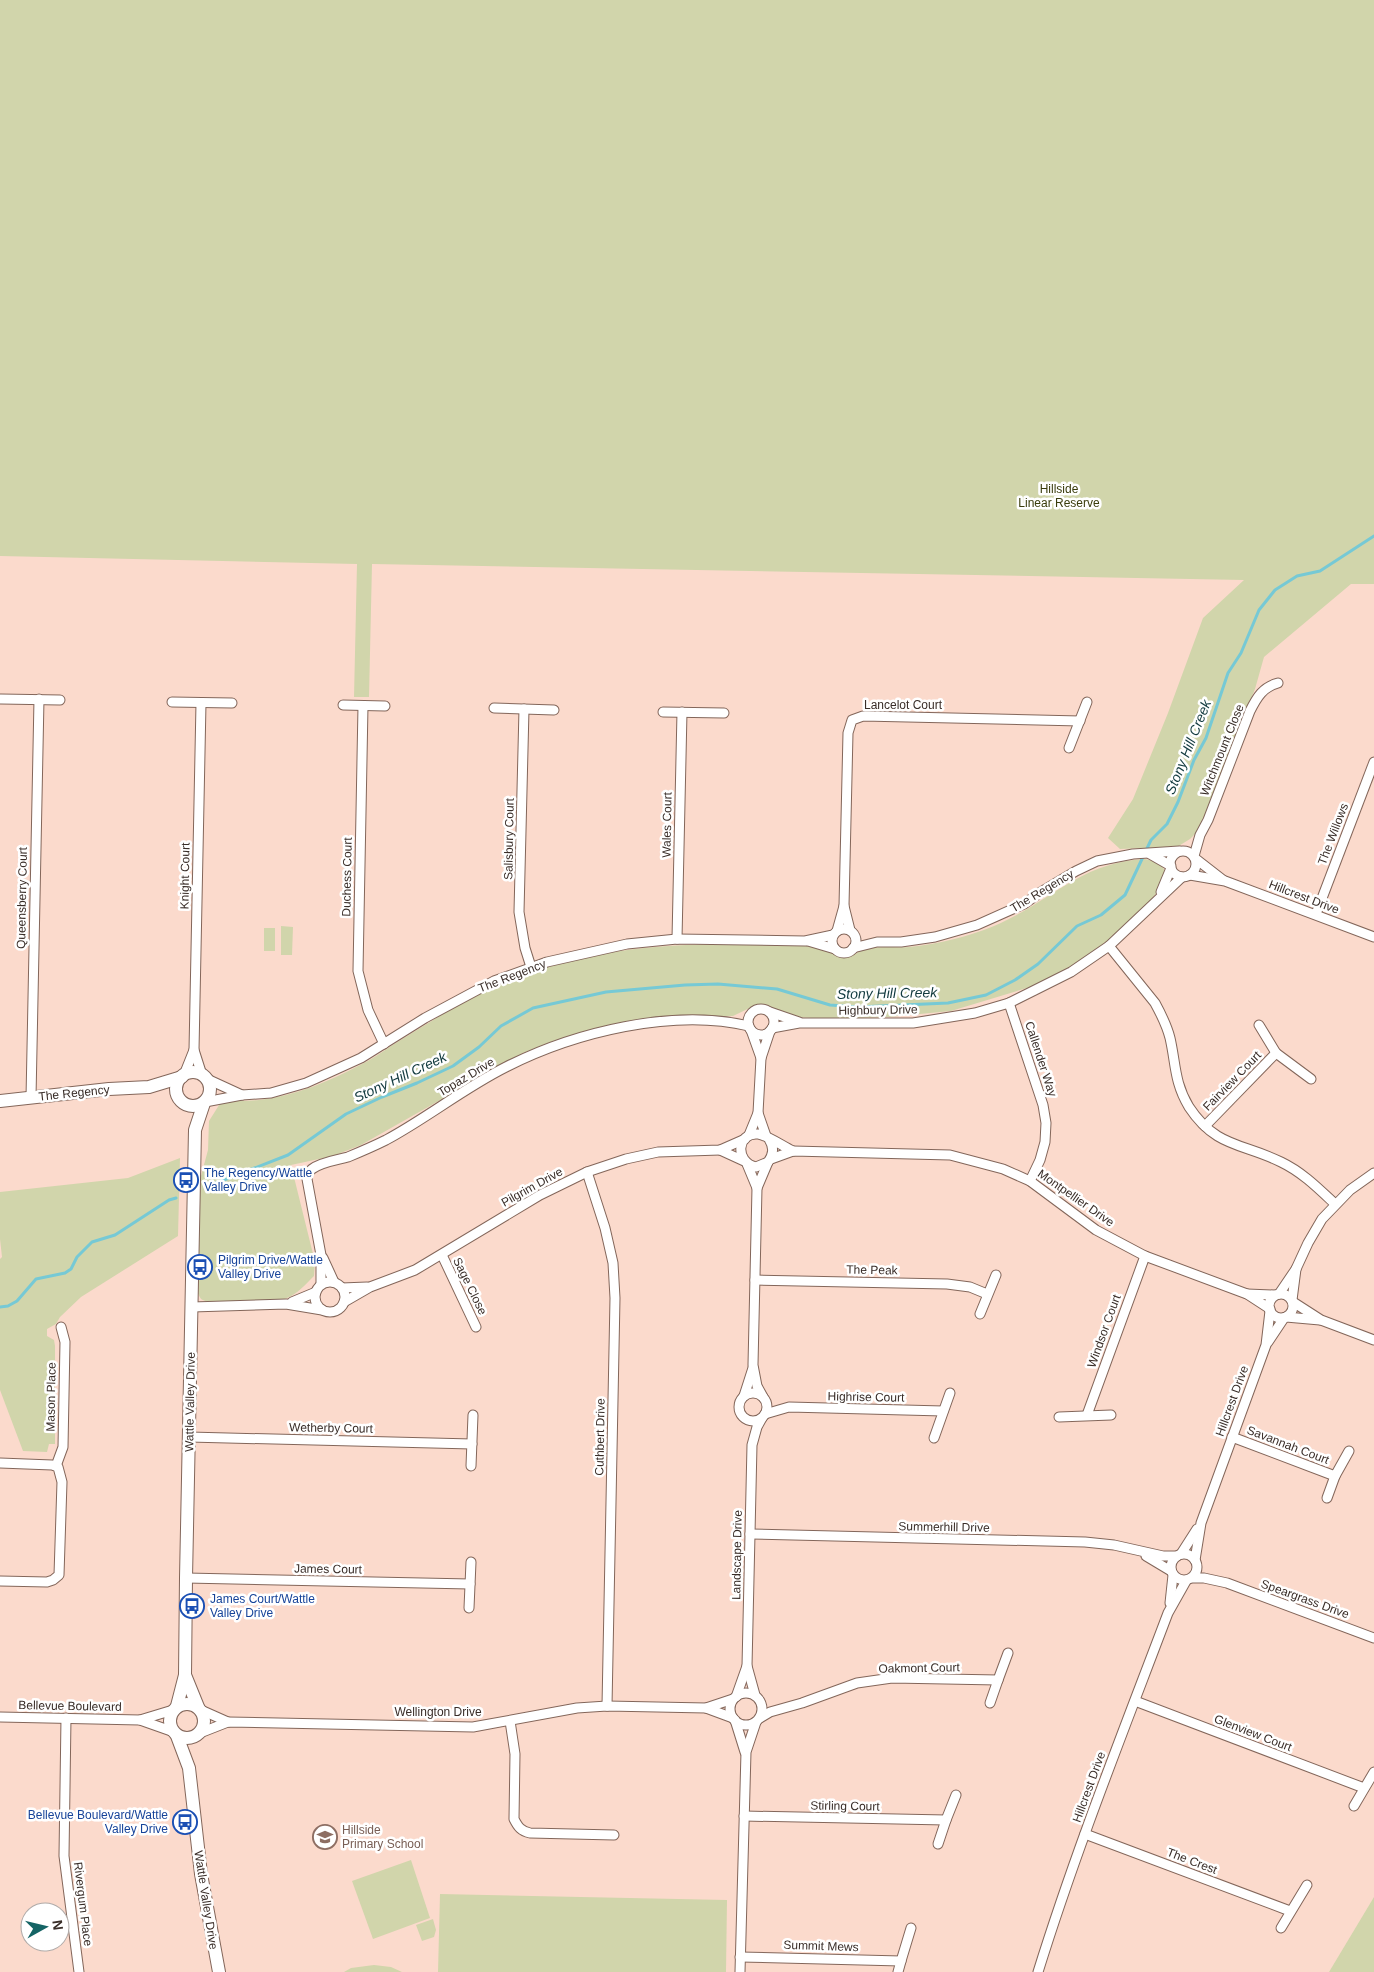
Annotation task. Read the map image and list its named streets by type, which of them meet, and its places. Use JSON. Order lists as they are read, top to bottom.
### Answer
{
  "streets": {
    "street": [
      "Lancelot Court",
      "Witchmount Close",
      "Wales Court",
      "The Willows",
      "Salisbury Court",
      "Knight Court",
      "Duchess Court",
      "The Regency",
      "Hillcrest Drive",
      "Queensberry Court",
      "Highbury Drive",
      "Callender Way",
      "Topaz Drive",
      "Fairview Court",
      "Pilgrim Drive",
      "Montpellier Drive",
      "The Peak",
      "Sage Close",
      "Windsor Court",
      "Mason Place",
      "Highrise Court",
      "Wattle Valley Drive",
      "Wetherby Court",
      "Cuthbert Drive",
      "Savannah Court",
      "Summerhill Drive",
      "Landscape Drive",
      "James Court",
      "Speargrass Drive",
      "Oakmont Court",
      "Bellevue Boulevard",
      "Wellington Drive",
      "Glenview Court",
      "Stirling Court",
      "The Crest",
      "Rivergum Place",
      "Summit Mews"
    ]
  },
  "crossings": [
    ["Lancelot Court", "The Regency"],
    ["Witchmount Close", "The Regency"],
    ["Witchmount Close", "Hillcrest Drive"],
    ["Witchmount Close", "Highbury Drive"],
    ["Wales Court", "The Regency"],
    ["The Willows", "Hillcrest Drive"],
    ["Salisbury Court", "The Regency"],
    ["Knight Court", "The Regency"],
    ["Knight Court", "Wattle Valley Drive"],
    ["Duchess Court", "The Regency"],
    ["The Regency", "Hillcrest Drive"],
    ["The Regency", "Queensberry Court"],
    ["The Regency", "Highbury Drive"],
    ["The Regency", "Wattle Valley Drive"],
    ["Hillcrest Drive", "Highbury Drive"],
    ["Hillcrest Drive", "Montpellier Drive"],
    ["Hillcrest Drive", "Savannah Court"],
    ["Hillcrest Drive", "Summerhill Drive"],
    ["Hillcrest Drive", "Speargrass Drive"],
    ["Hillcrest Drive", "Glenview Court"],
    ["Hillcrest Drive", "The Crest"],
    ["Highbury Drive", "Callender Way"],
    ["Callender Way", "Montpellier Drive"],
    ["Topaz Drive", "Pilgrim Drive"],
    ["Pilgrim Drive", "Montpellier Drive"],
    ["Pilgrim Drive", "Sage Close"],
    ["Pilgrim Drive", "Cuthbert Drive"],
    ["Montpellier Drive", "Windsor Court"],
    ["Highrise Court", "Landscape Drive"],
    ["Wattle Valley Drive", "Wetherby Court"],
    ["Wattle Valley Drive", "James Court"],
    ["Wattle Valley Drive", "Bellevue Boulevard"],
    ["Wattle Valley Drive", "Wellington Drive"],
    ["Cuthbert Drive", "Wellington Drive"],
    ["Summerhill Drive", "Landscape Drive"],
    ["Summerhill Drive", "Speargrass Drive"],
    ["Landscape Drive", "Oakmont Court"],
    ["Landscape Drive", "Wellington Drive"],
    ["Oakmont Court", "Wellington Drive"],
    ["Bellevue Boulevard", "Wellington Drive"],
    ["Bellevue Boulevard", "Rivergum Place"]
  ],
  "water": ["Stony Hill Creek"],
  "parks": ["Hillside Linear Reserve"],
  "places": {
    "bus stop": [
      "The Regency/Wattle Valley Drive",
      "Pilgrim Drive/Wattle Valley Drive",
      "James Court/Wattle Valley Drive",
      "Bellevue Boulevard/Wattle Valley Drive"
    ],
    "school or university": ["Hillside Primary School"]
  },
  "north": "right"
}
